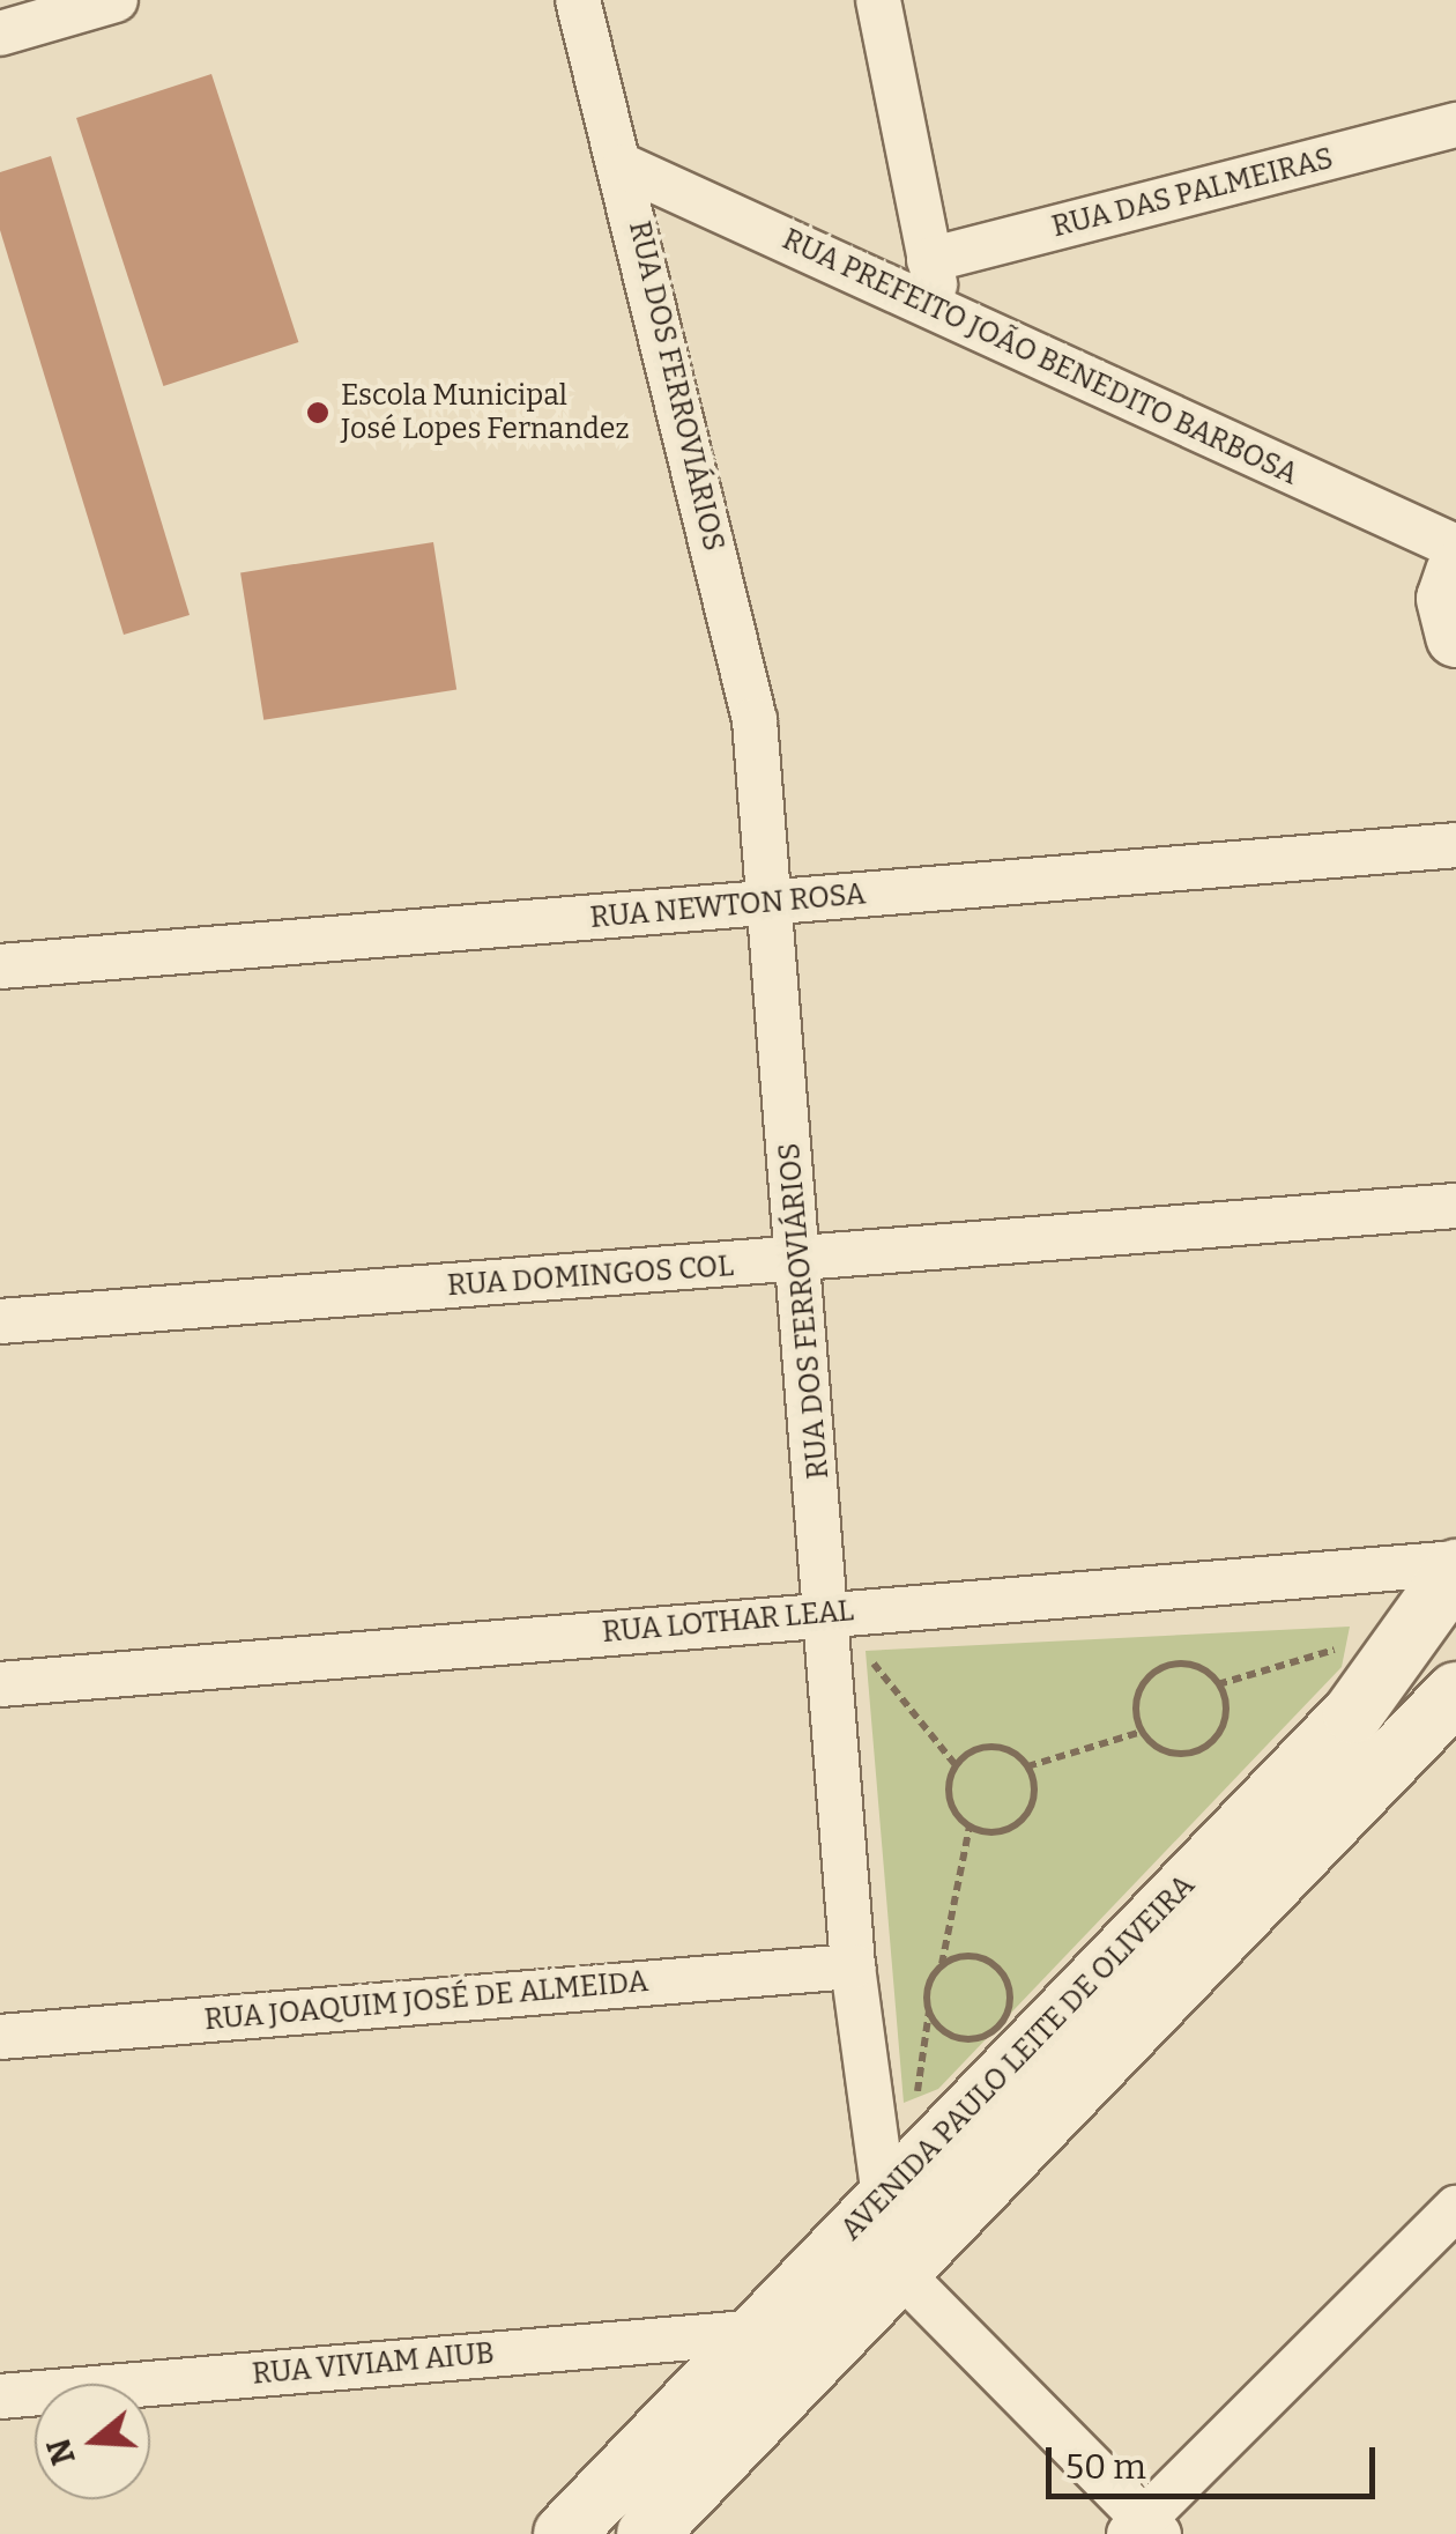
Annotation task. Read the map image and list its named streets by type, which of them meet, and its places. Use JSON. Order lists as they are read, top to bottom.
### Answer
{
  "streets": {
    "street": [
      "RUA DAS PALMEIRAS",
      "RUA PREFEITO JOÃO BENEDITO BARBOSA",
      "RUA DOS FERROVIÁRIOS",
      "RUA NEWTON ROSA",
      "RUA DOMINGOS COL",
      "RUA LOTHAR LEAL",
      "RUA JOAQUIM JOSÉ DE ALMEIDA",
      "AVENIDA PAULO LEITE DE OLIVEIRA",
      "RUA VIVIAM AIUB"
    ]
  },
  "crossings": [
    ["RUA PREFEITO JOÃO BENEDITO BARBOSA", "RUA DOS FERROVIÁRIOS"],
    ["RUA DOS FERROVIÁRIOS", "RUA NEWTON ROSA"],
    ["RUA DOS FERROVIÁRIOS", "RUA DOMINGOS COL"],
    ["RUA DOS FERROVIÁRIOS", "RUA LOTHAR LEAL"],
    ["RUA DOS FERROVIÁRIOS", "RUA JOAQUIM JOSÉ DE ALMEIDA"],
    ["RUA DOS FERROVIÁRIOS", "AVENIDA PAULO LEITE DE OLIVEIRA"],
    ["RUA LOTHAR LEAL", "AVENIDA PAULO LEITE DE OLIVEIRA"],
    ["AVENIDA PAULO LEITE DE OLIVEIRA", "RUA VIVIAM AIUB"]
  ],
  "places": ["Escola Municipal José Lopes Fernandez"],
  "scale_bar": "50 m",
  "north": "left"
}
